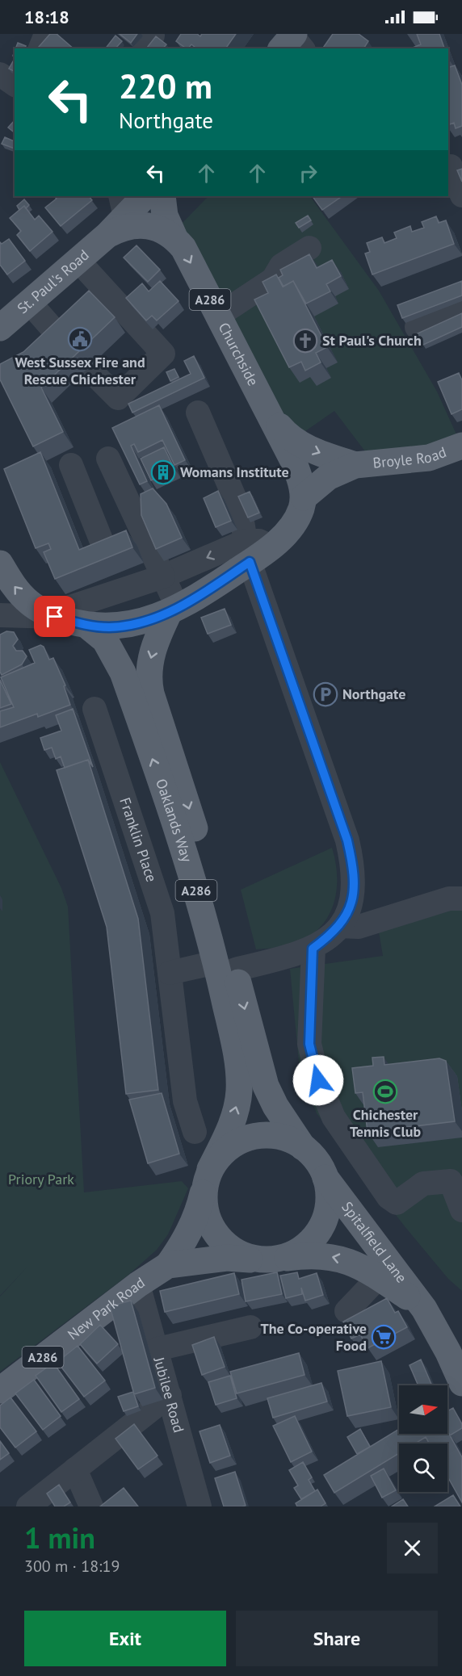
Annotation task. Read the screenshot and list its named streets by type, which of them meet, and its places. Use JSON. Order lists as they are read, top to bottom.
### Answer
{
  "streets": {
    "main road": [
      "St. Paul's Road",
      "A286",
      "Churchside",
      "Broyle Road",
      "Oaklands Way",
      "Spitalfield Lane",
      "New Park Road"
    ],
    "street": ["Franklin Place", "Jubilee Road"]
  },
  "crossings": [
    ["A286", "Churchside"],
    ["A286", "Broyle Road"],
    ["A286", "Oaklands Way"],
    ["Churchside", "Broyle Road"],
    ["Oaklands Way", "Spitalfield Lane"],
    ["Oaklands Way", "New Park Road"],
    ["Spitalfield Lane", "New Park Road"],
    ["New Park Road", "Jubilee Road"]
  ],
  "one_way": ["Broyle Road"],
  "parks": ["Priory Park"],
  "places": {
    "public building": ["West Sussex Fire and Rescue Chichester"],
    "church": ["St Paul's Church"],
    "building": ["Womans Institute"],
    "parking": ["Northgate"],
    "sports": ["Chichester Tennis Club"],
    "supermarket": ["The Co-operative Food"]
  },
  "north": "right",
  "page": {
    "status": "18:18",
    "turn": ["220 m", "Northgate"],
    "heading": ["1 min", "300 m · 18:19"],
    "buttons": ["Exit", "Share"]
  }
}
